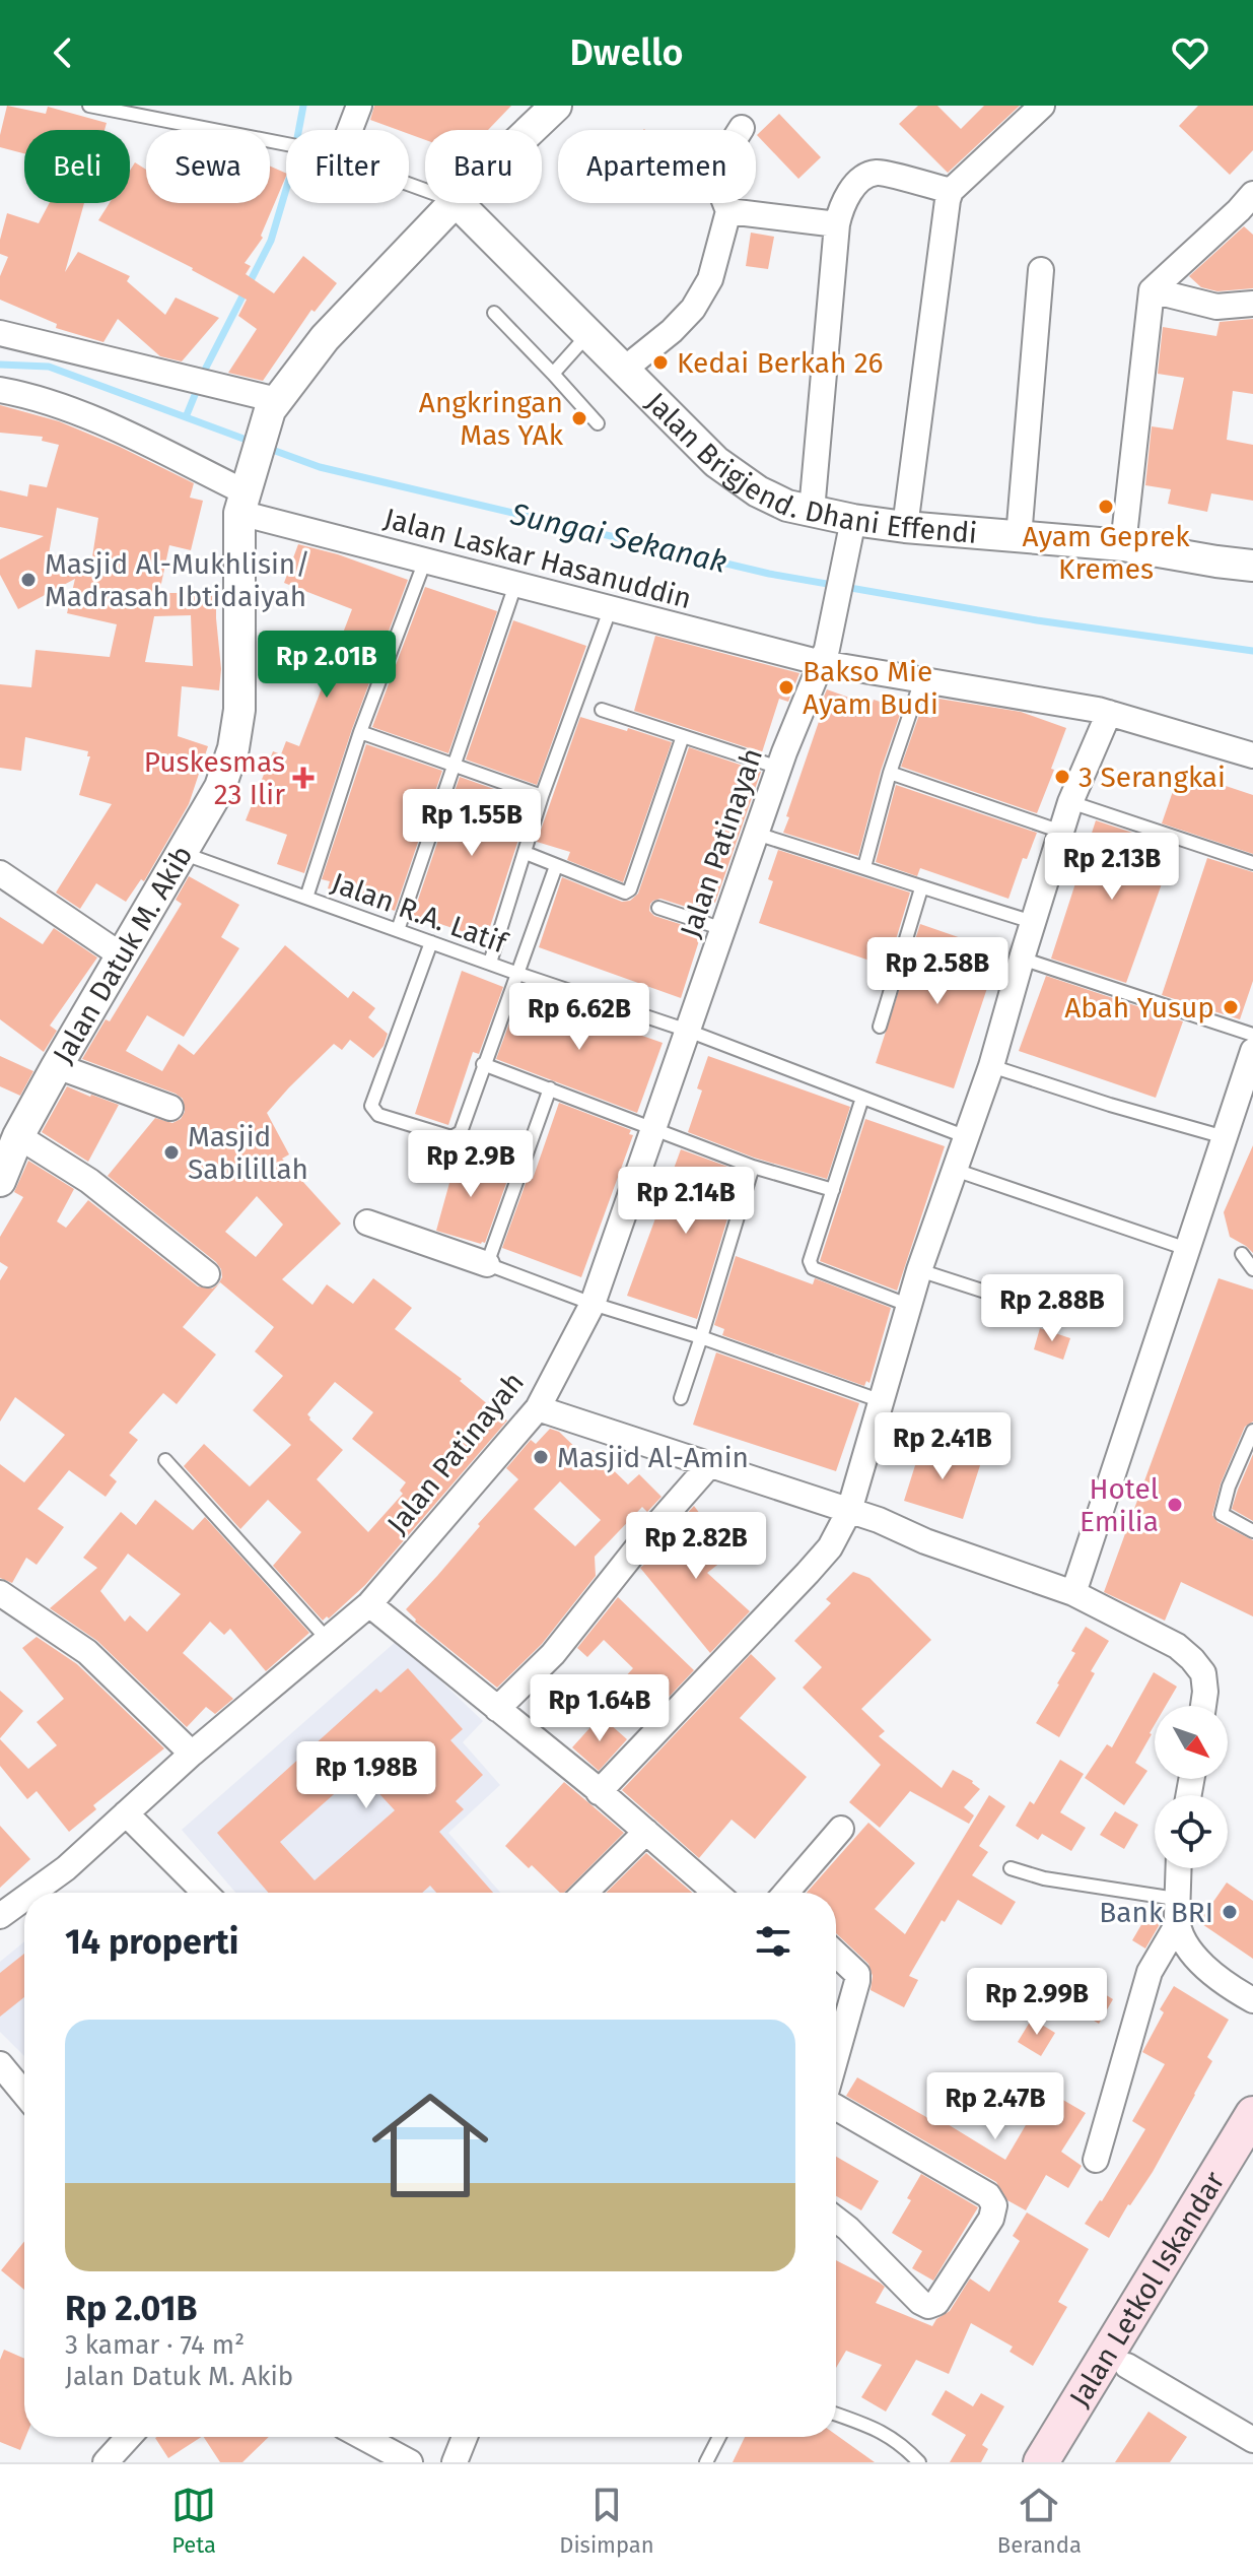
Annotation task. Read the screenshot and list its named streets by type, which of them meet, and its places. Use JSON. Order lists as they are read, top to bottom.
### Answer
{
  "streets": {
    "main road": ["Jalan Letkol Iskandar"],
    "street": [
      "Jalan Brigjend. Dhani Effendi",
      "Jalan Laskar Hasanuddin",
      "Jalan Patinayah",
      "Jalan Datuk M. Akib"
    ],
    "lane": ["Jalan R.A. Latif"]
  },
  "crossings": [
    ["Jalan Brigjend. Dhani Effendi", "Jalan Patinayah"],
    ["Jalan Laskar Hasanuddin", "Jalan Patinayah"],
    ["Jalan Laskar Hasanuddin", "Jalan Datuk M. Akib"],
    ["Jalan Patinayah", "Jalan R.A. Latif"],
    ["Jalan R.A. Latif", "Jalan Datuk M. Akib"]
  ],
  "water": ["Sungai Sekanak"],
  "places": {
    "other": [
      "Kedai Berkah 26",
      "Angkringan Mas YAk",
      "Ayam Geprek Kremes",
      "Masjid Al-Mukhlisin/ Madrasah Ibtidaiyah",
      "Bakso Mie Ayam Budi",
      "3 Serangkai",
      "Abah Yusup",
      "Masjid Sabilillah",
      "Masjid Al-Amin",
      "Hotel Emilia",
      "Bank BRI"
    ],
    "health": ["Puskesmas 23 Ilir"]
  },
  "north": "bottom right",
  "page": {
    "header": "Dwello",
    "chip": [
      "Beli",
      "Sewa",
      "Filter",
      "Baru",
      "Apartemen"
    ],
    "price": [
      "Rp 2.01B",
      "Rp 1.55B",
      "Rp 2.13B",
      "Rp 2.58B",
      "Rp 6.62B",
      "Rp 2.9B",
      "Rp 2.14B",
      "Rp 2.88B",
      "Rp 2.41B",
      "Rp 2.82B",
      "Rp 1.64B",
      "Rp 1.98B",
      "Rp 2.99B",
      "Rp 2.47B"
    ],
    "heading": "14 properti",
    "list": [
      {
        "name": "Rp 2.01B",
        "note": "3 kamar · 74 m² · Jalan Datuk M. Akib"
      }
    ],
    "tabs": ["Peta", "Disimpan", "Beranda"]
  }
}
